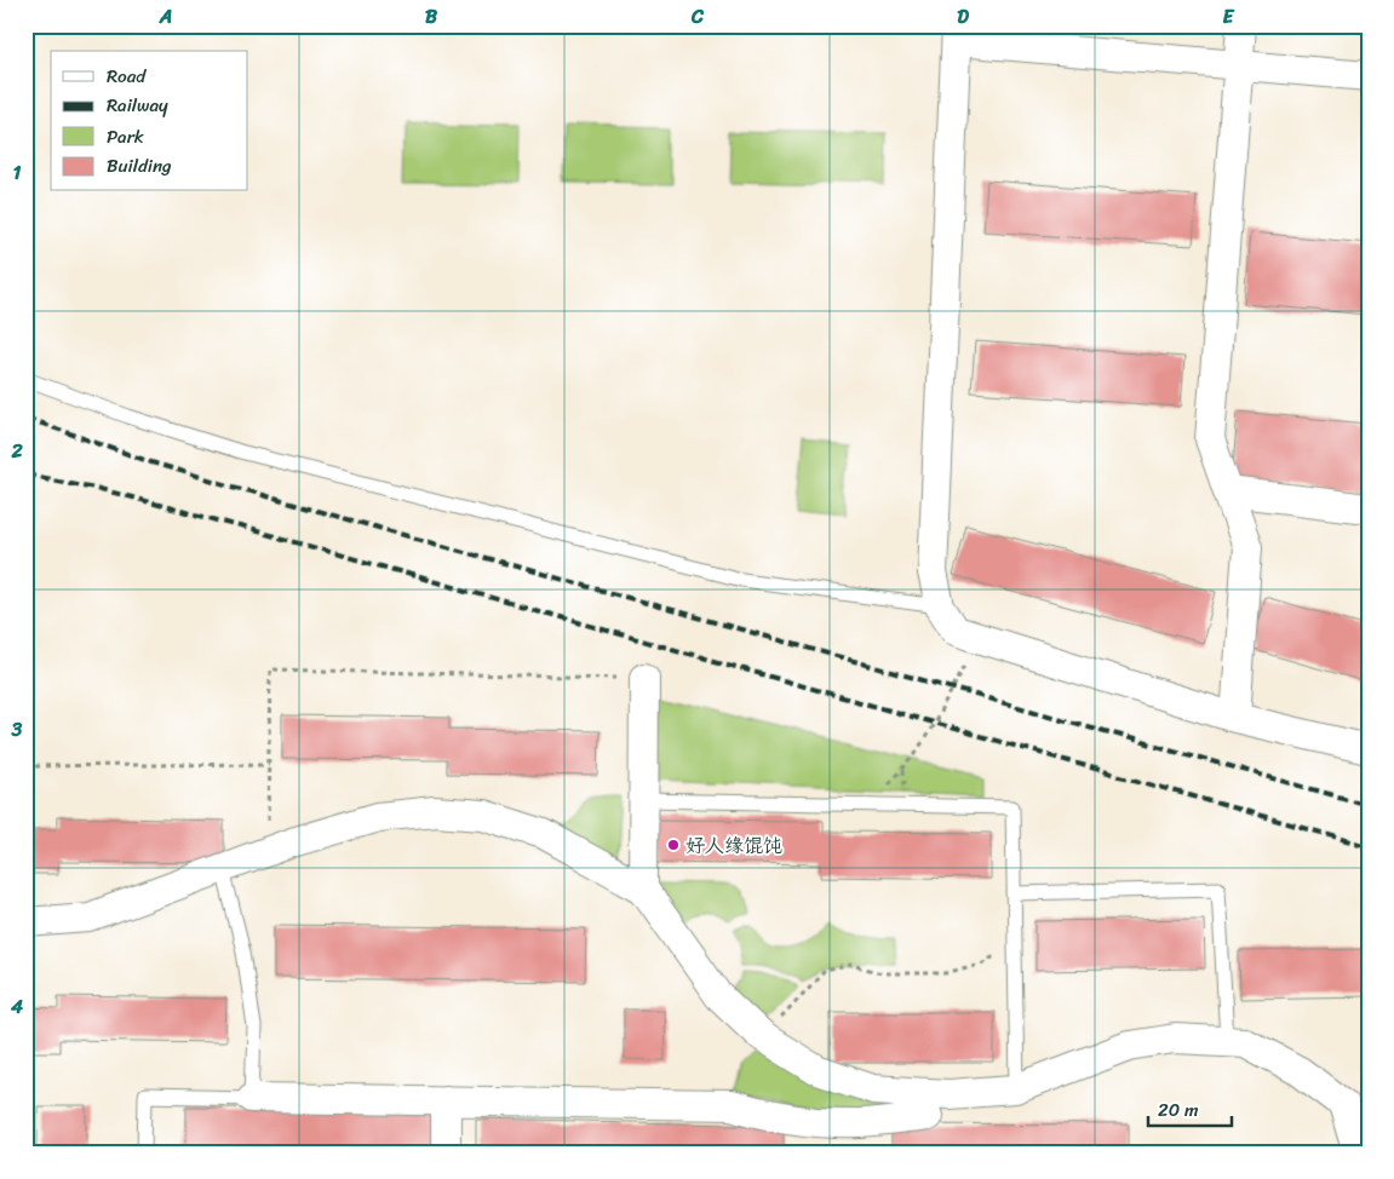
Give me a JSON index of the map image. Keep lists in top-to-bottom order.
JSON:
{
  "places": ["好人缘馄饨"],
  "legend": [
    "Road",
    "Railway",
    "Park",
    "Building"
  ],
  "scale_bar": "20 m",
  "grid": {
    "columns": [
      "A",
      "B",
      "C",
      "D",
      "E"
    ],
    "rows": [
      "1",
      "2",
      "3",
      "4"
    ]
  }
}
